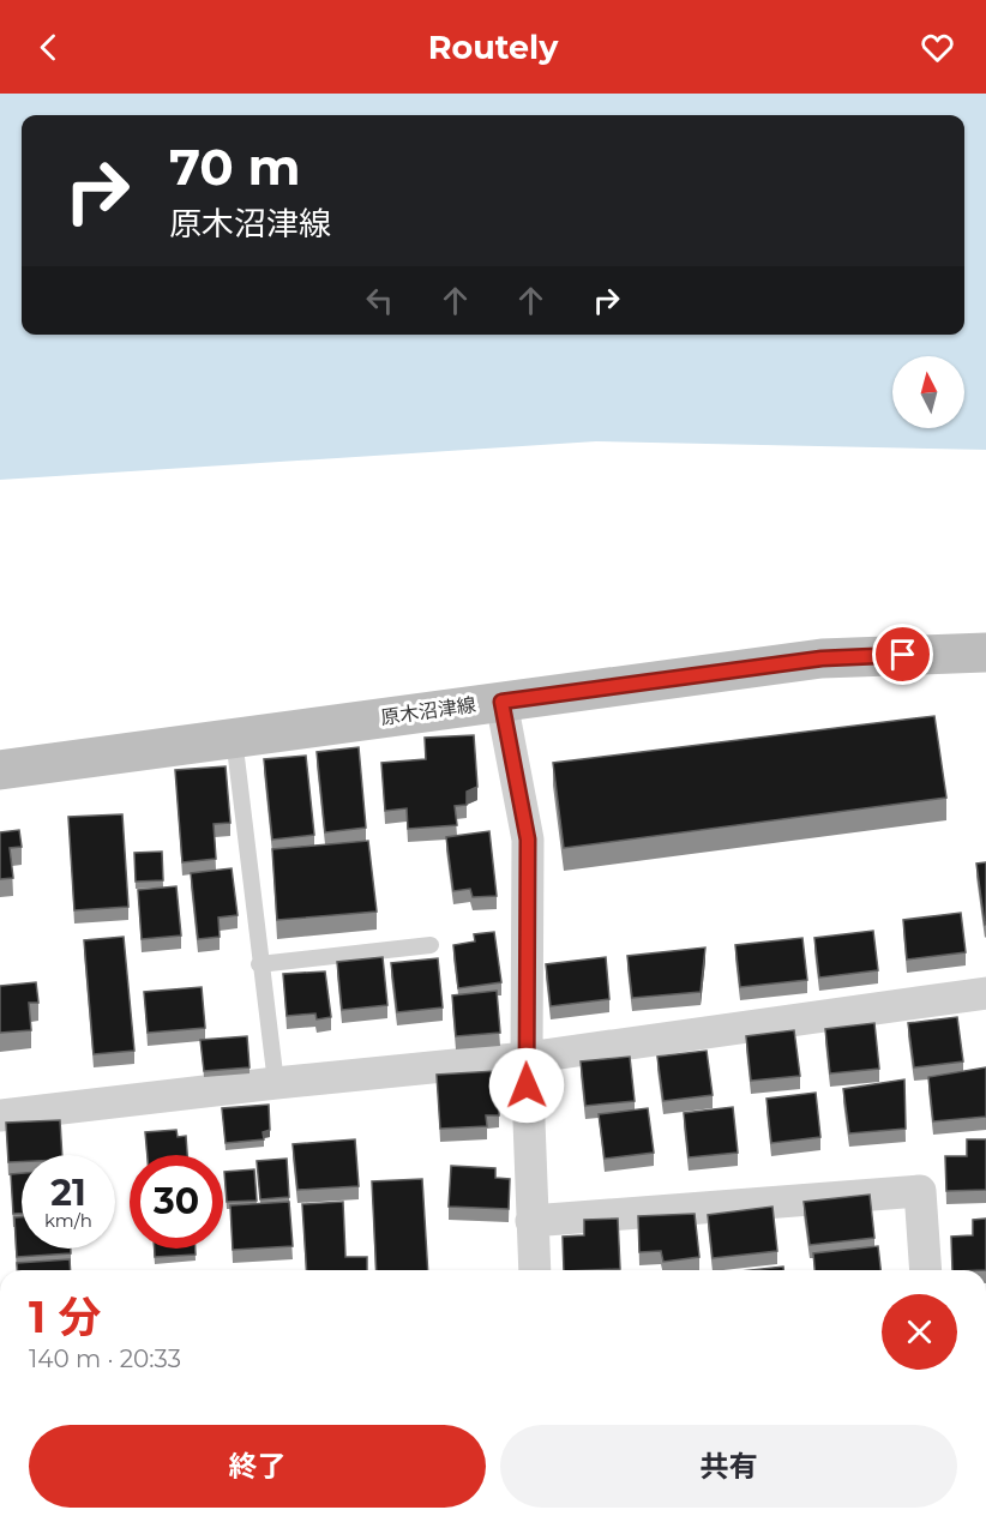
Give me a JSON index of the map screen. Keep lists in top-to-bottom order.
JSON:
{
  "streets": {
    "main road": ["原木沼津線"]
  },
  "north": "top",
  "page": {
    "header": "Routely",
    "turn": ["70 m", "原木沼津線"],
    "speed": "21 km/h",
    "limit": "30",
    "heading": ["1 分", "140 m · 20:33"],
    "buttons": ["終了", "共有"]
  }
}
